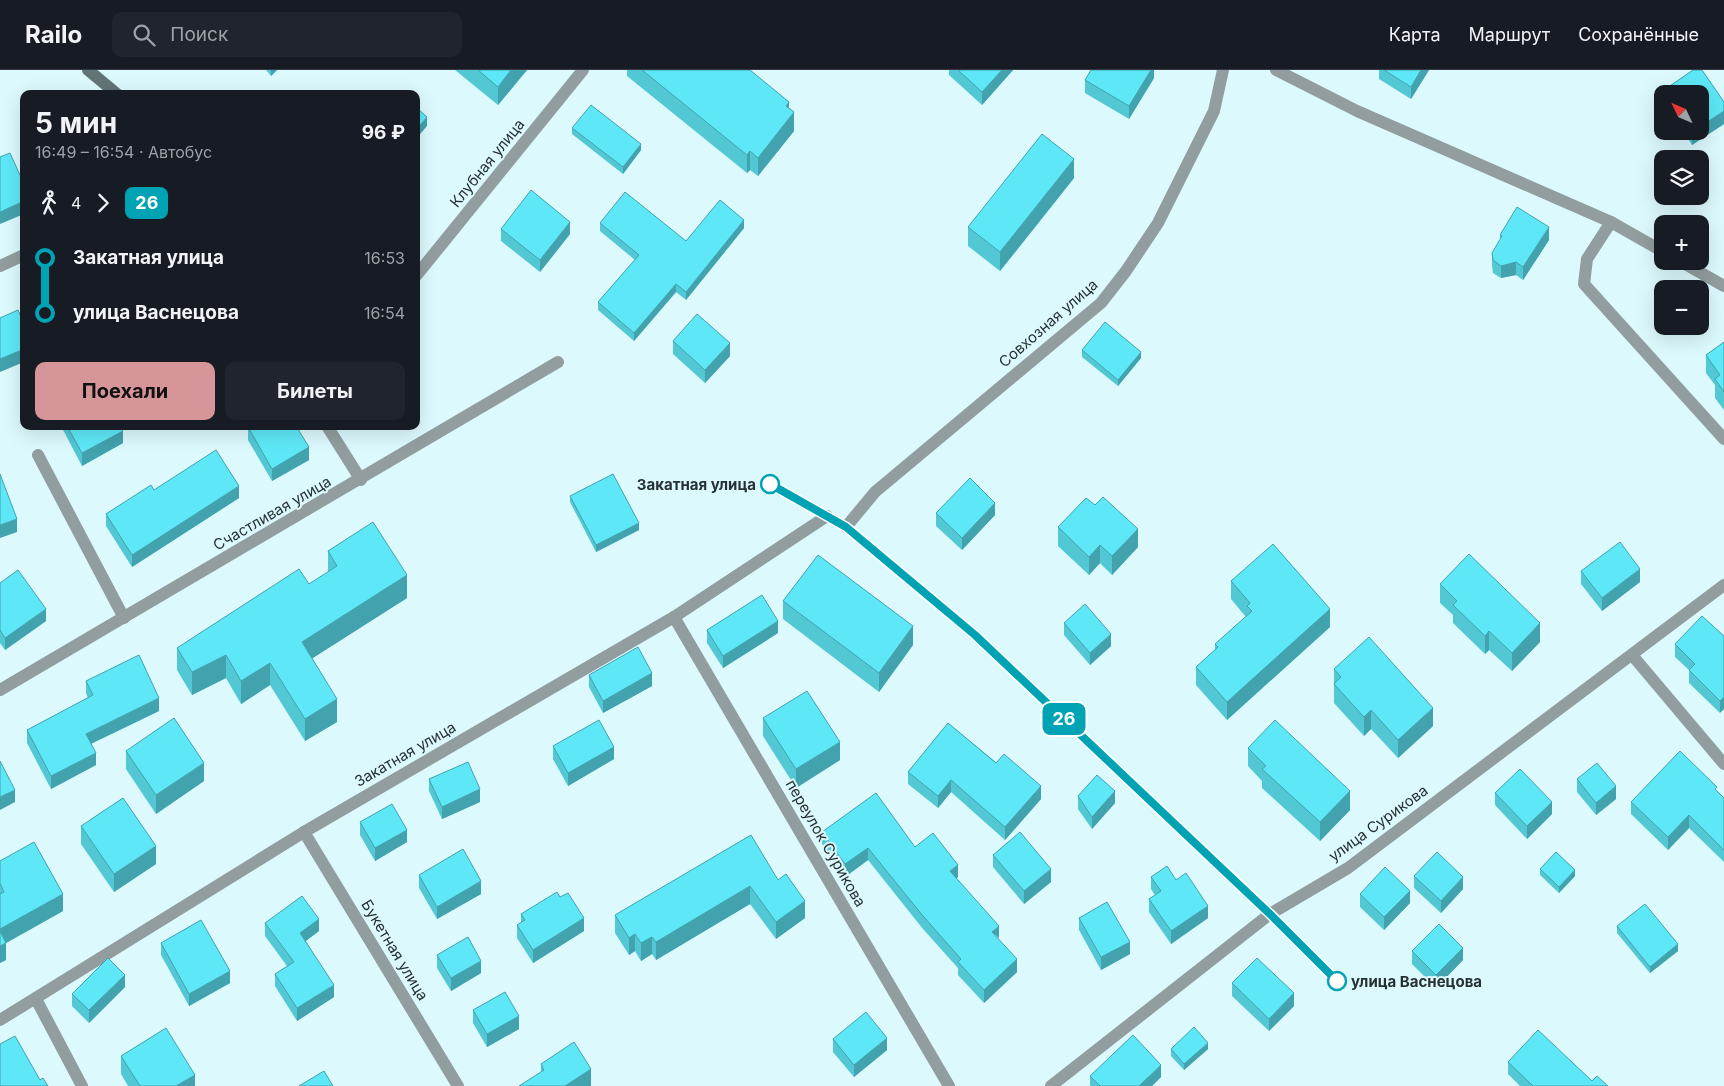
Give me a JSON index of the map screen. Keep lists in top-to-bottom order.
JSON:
{
  "streets": {
    "street": [
      "Клубная улица",
      "Совхозная улица",
      "Счастливая улица",
      "Закатная улица",
      "улица Сурикова",
      "переулок Сурикова",
      "Букетная улица"
    ]
  },
  "crossings": [
    ["Закатная улица", "переулок Сурикова"],
    ["Закатная улица", "Букетная улица"]
  ],
  "places": ["Закатная улица", "улица Васнецова"],
  "lines": ["bus line 26"],
  "north": "top left",
  "page": {
    "header": "Railo",
    "search": "Поиск",
    "nav": ["Карта", "Маршрут", "Сохранённые"],
    "on_map": "26",
    "map_buttons": ["+", "−"],
    "heading": ["5 мин", "16:49 – 16:54 · Автобус", "96 ₽"],
    "legs": ["4", "26"],
    "list": [
      {
        "name": "Закатная улица",
        "value": "16:53"
      },
      {
        "name": "улица Васнецова",
        "value": "16:54"
      }
    ],
    "buttons": ["Поехали", "Билеты"]
  }
}
